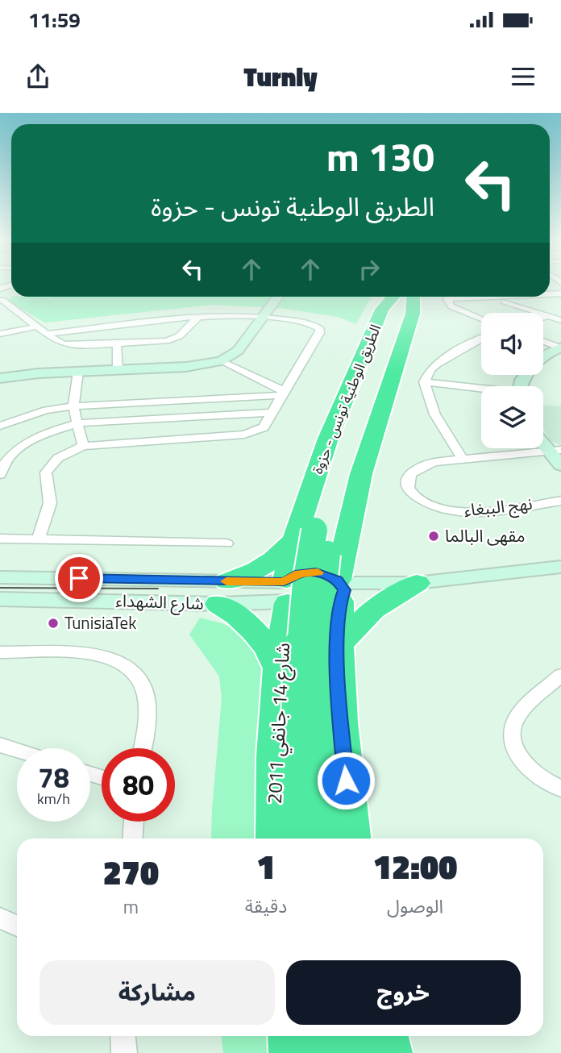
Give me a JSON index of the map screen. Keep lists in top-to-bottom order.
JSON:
{
  "streets": {
    "highway": ["الطريق الوطنية تونس - حزوة", "شارع 14 جانفي 2011"],
    "street": ["نهج الببغاء", "شارع الشهداء"]
  },
  "crossings": [
    ["الطريق الوطنية تونس - حزوة", "شارع الشهداء"],
    ["الطريق الوطنية تونس - حزوة", "شارع 14 جانفي 2011"],
    ["شارع الشهداء", "شارع 14 جانفي 2011"]
  ],
  "places": ["مقهى البالما", "TunisiaTek"],
  "page": {
    "status": "11:59",
    "header": "Turnly",
    "turn": ["130 m", "الطريق الوطنية تونس - حزوة"],
    "speed": "78 km/h",
    "limit": "80",
    "eta": [
      "12:00",
      "الوصول",
      "1",
      "دقيقة",
      "270",
      "m"
    ],
    "buttons": ["خروج", "مشاركة"]
  }
}
